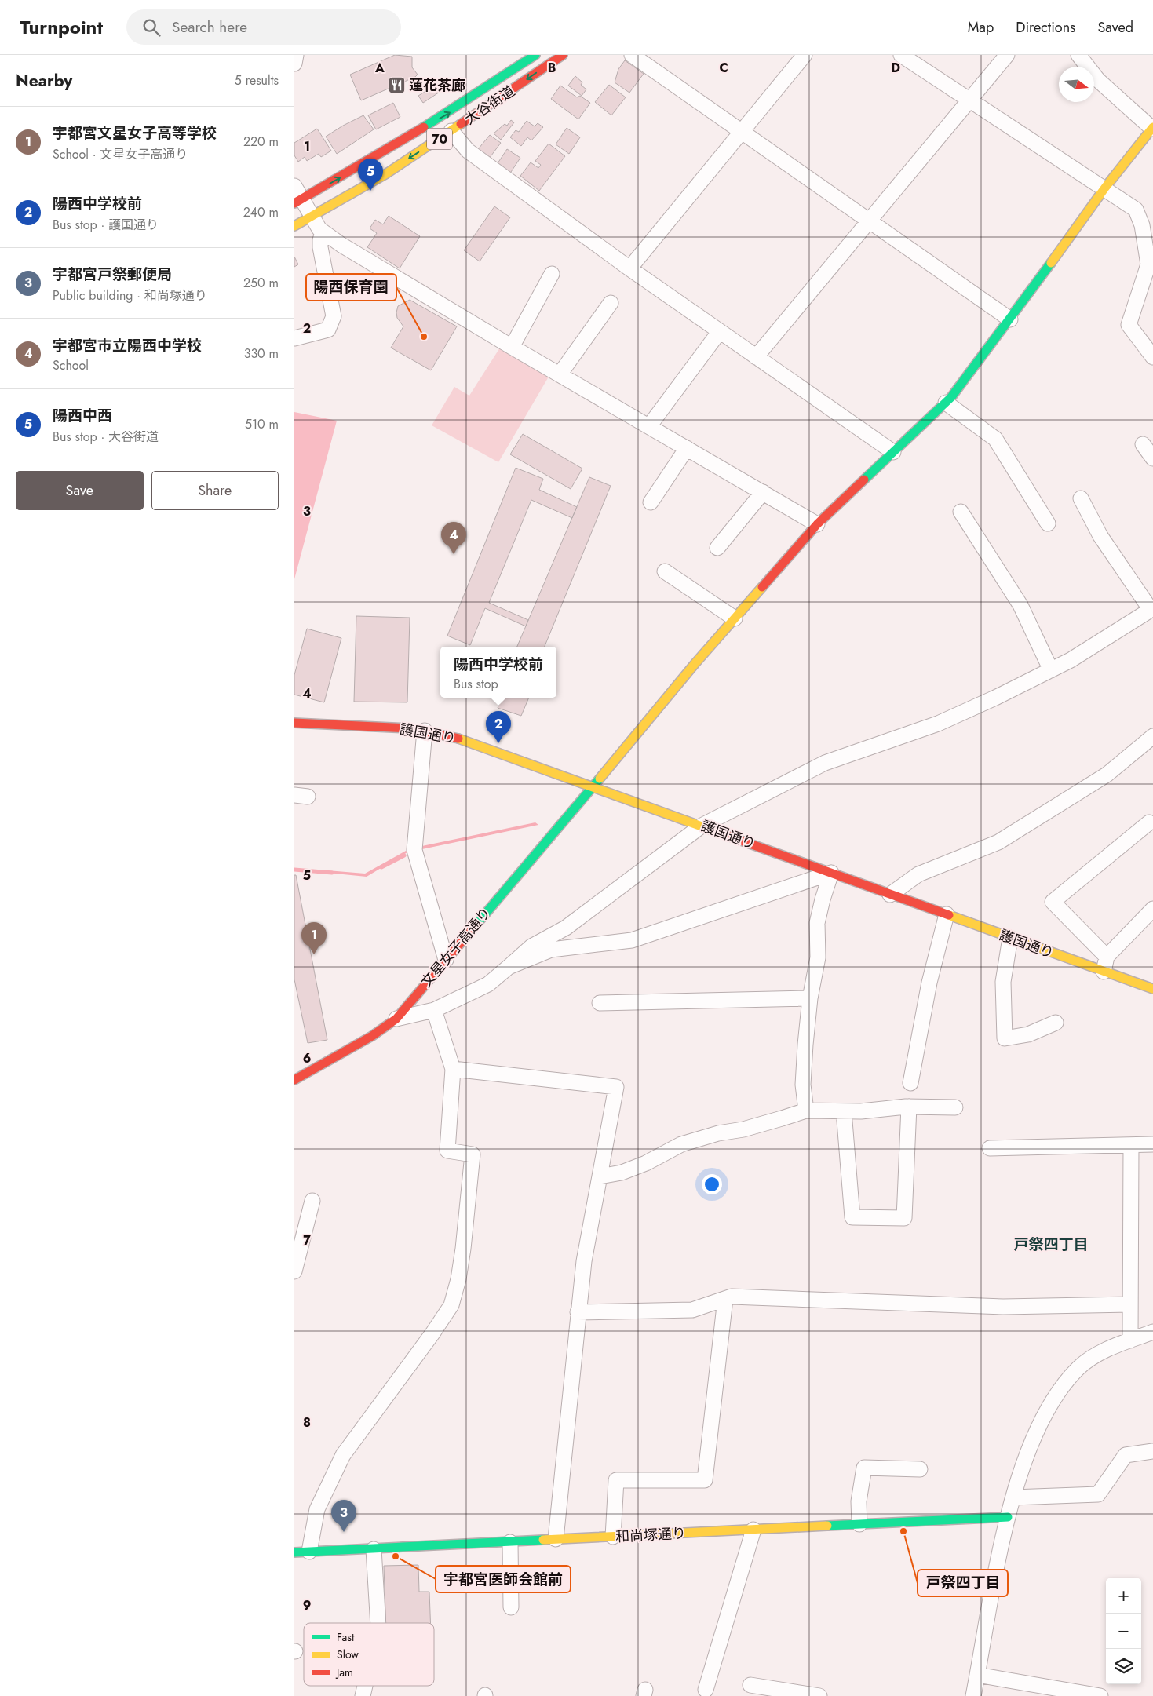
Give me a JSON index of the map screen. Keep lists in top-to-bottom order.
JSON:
{
  "streets": {
    "street": [
      "大谷街道",
      "70",
      "護国通り",
      "文星女子高通り",
      "和尚塚通り"
    ]
  },
  "crossings": [
    ["護国通り", "文星女子高通り"]
  ],
  "districts": ["戸祭四丁目"],
  "places": {
    "restaurant": ["蓮花茶廊"],
    "other": ["陽西保育園", "戸祭四丁目", "宇都宮医師会館前"]
  },
  "legend": ["Fast", "Slow", "Jam"],
  "north": "right",
  "page": {
    "header": "Turnpoint",
    "search": "Search here",
    "nav": ["Map", "Directions", "Saved"],
    "heading": ["Nearby", "5 results"],
    "list": [
      {
        "mark": "1",
        "name": "宇都宮文星女子高等学校",
        "note": "School · 文星女子高通り",
        "value": "220 m"
      },
      {
        "mark": "2",
        "name": "陽西中学校前",
        "note": "Bus stop · 護国通り",
        "value": "240 m"
      },
      {
        "mark": "3",
        "name": "宇都宮戸祭郵便局",
        "note": "Public building · 和尚塚通り",
        "value": "250 m"
      },
      {
        "mark": "4",
        "name": "宇都宮市立陽西中学校",
        "note": "School",
        "value": "330 m"
      },
      {
        "mark": "5",
        "name": "陽西中西",
        "note": "Bus stop · 大谷街道",
        "value": "510 m"
      }
    ],
    "pins": [
      "5",
      "4",
      "2",
      "1",
      "3"
    ],
    "buttons": ["Save", "Share"],
    "popup": ["陽西中学校前", "Bus stop"],
    "map_buttons": ["+", "−"]
  },
  "grid": {
    "columns": [
      "A",
      "B",
      "C",
      "D"
    ],
    "rows": [
      "1",
      "2",
      "3",
      "4",
      "5",
      "6",
      "7",
      "8",
      "9"
    ]
  }
}
